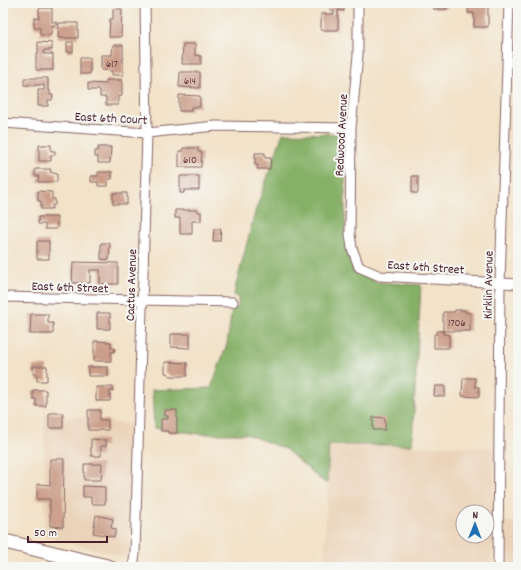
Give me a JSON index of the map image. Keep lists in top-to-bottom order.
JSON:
{
  "streets": {
    "street": [
      "East 6th Court",
      "Redwood Avenue",
      "East 6th Street",
      "Cactus Avenue",
      "Kirklin Avenue"
    ]
  },
  "crossings": [
    ["East 6th Court", "Redwood Avenue"],
    ["East 6th Court", "Cactus Avenue"],
    ["Redwood Avenue", "East 6th Street"],
    ["East 6th Street", "Cactus Avenue"],
    ["East 6th Street", "Kirklin Avenue"]
  ],
  "house_numbers": [
    "617",
    "614",
    "610",
    "1706"
  ],
  "scale_bar": "50 m",
  "north": "top"
}
